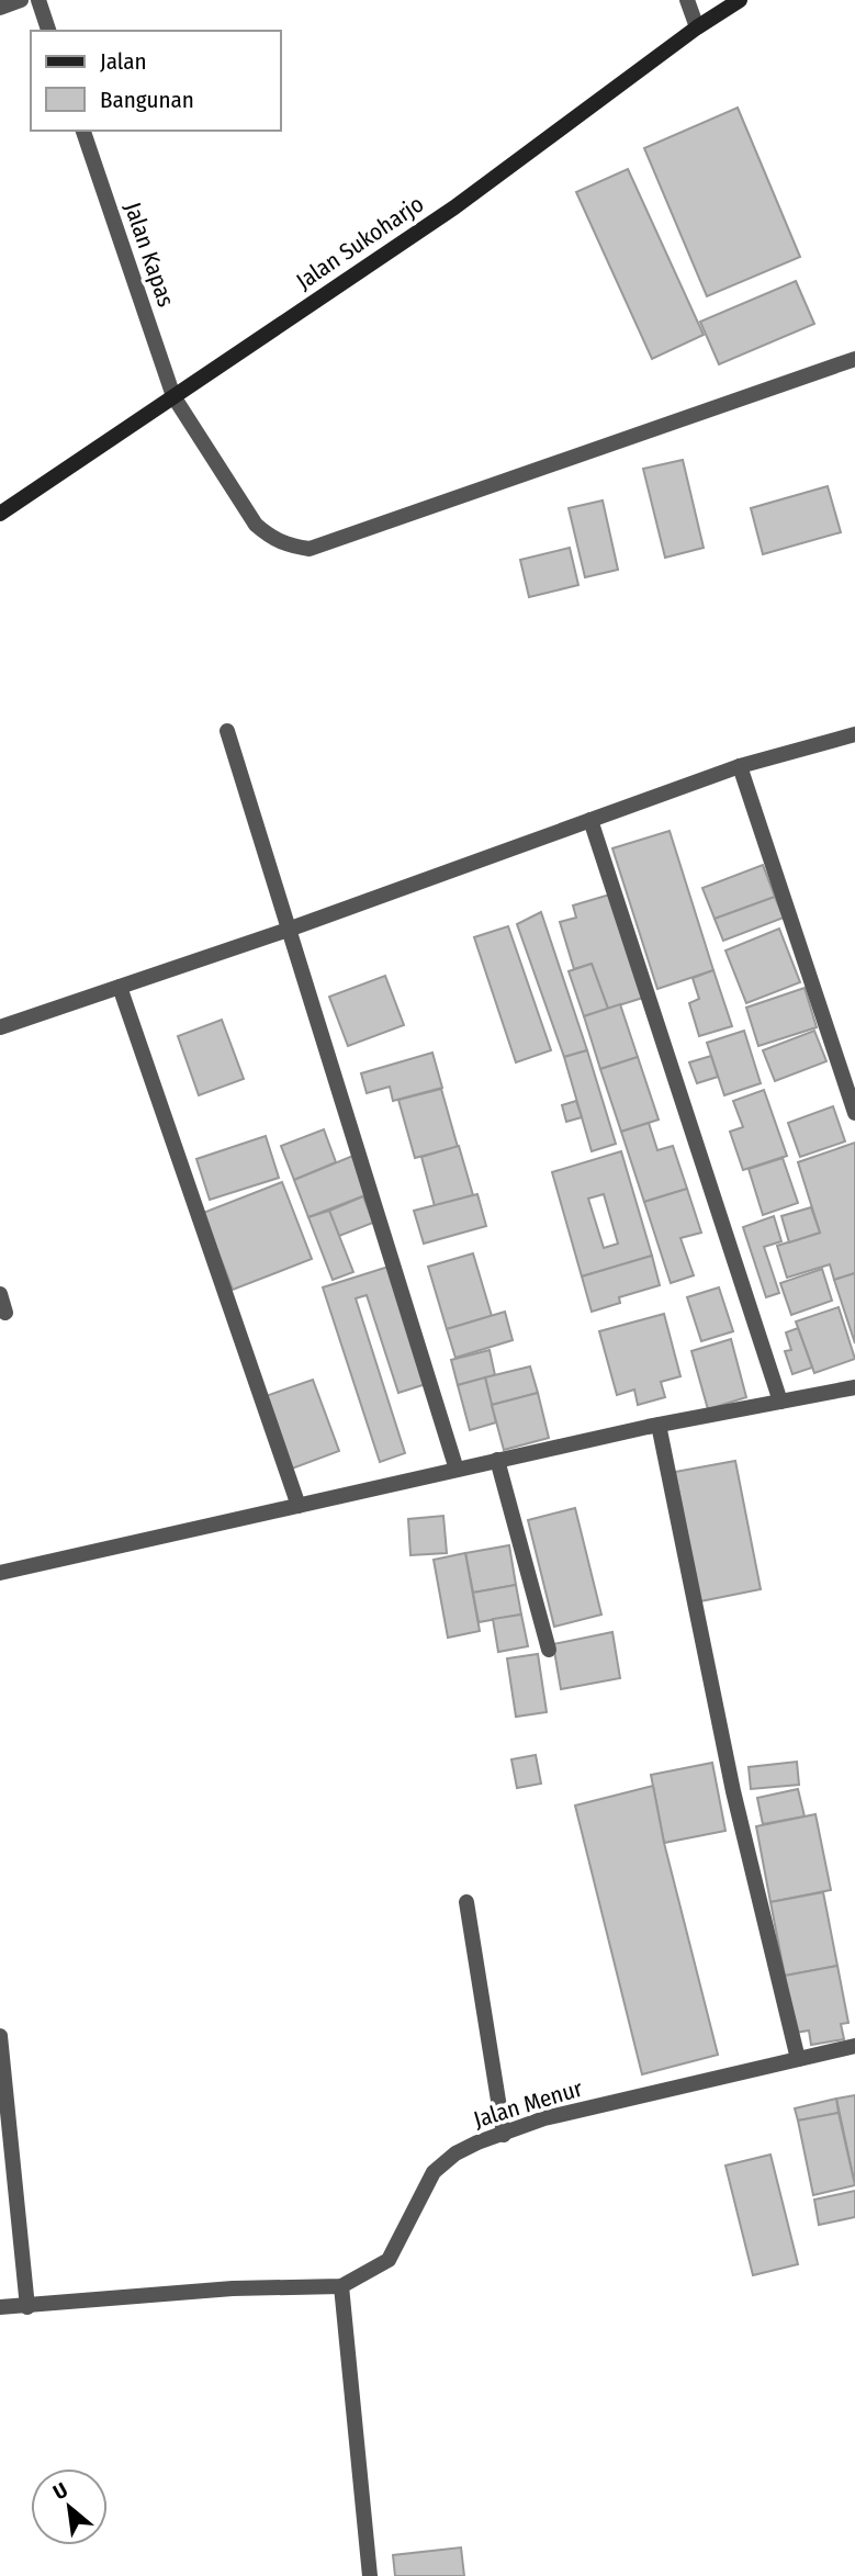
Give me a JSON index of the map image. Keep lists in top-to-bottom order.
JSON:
{
  "streets": {
    "main road": ["Jalan Sukoharjo"],
    "street": ["Jalan Kapas", "Jalan Menur"]
  },
  "crossings": [
    ["Jalan Sukoharjo", "Jalan Kapas"]
  ],
  "legend": ["Jalan", "Bangunan"],
  "north": "top left"
}
